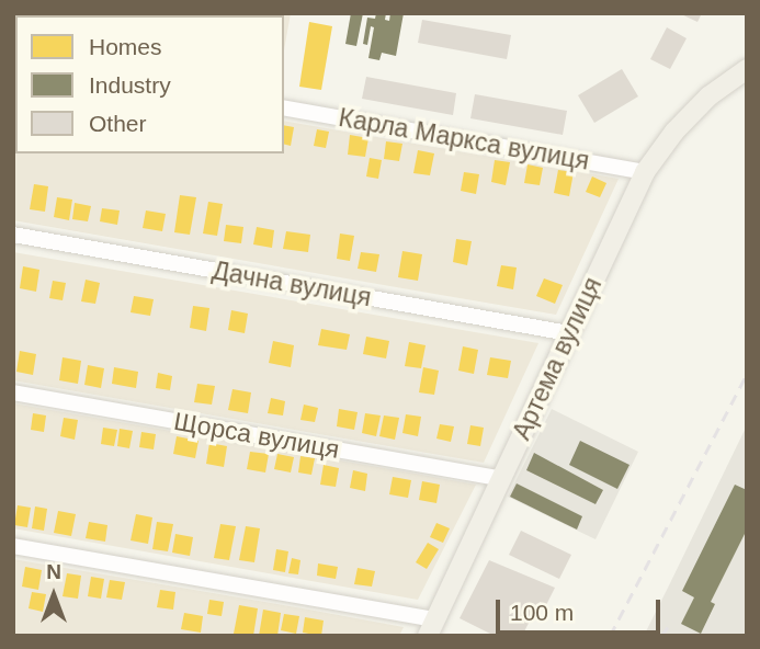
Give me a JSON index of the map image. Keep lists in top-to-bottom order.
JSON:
{
  "streets": {
    "main road": ["Артема вулиця"],
    "street": ["Карла Маркса вулиця", "Дачна вулиця", "Щорса вулиця"]
  },
  "crossings": [
    ["Карла Маркса вулиця", "Артема вулиця"],
    ["Дачна вулиця", "Артема вулиця"],
    ["Артема вулиця", "Щорса вулиця"]
  ],
  "legend": ["Homes", "Industry", "Other"],
  "scale_bar": "100 m",
  "north": "top"
}
